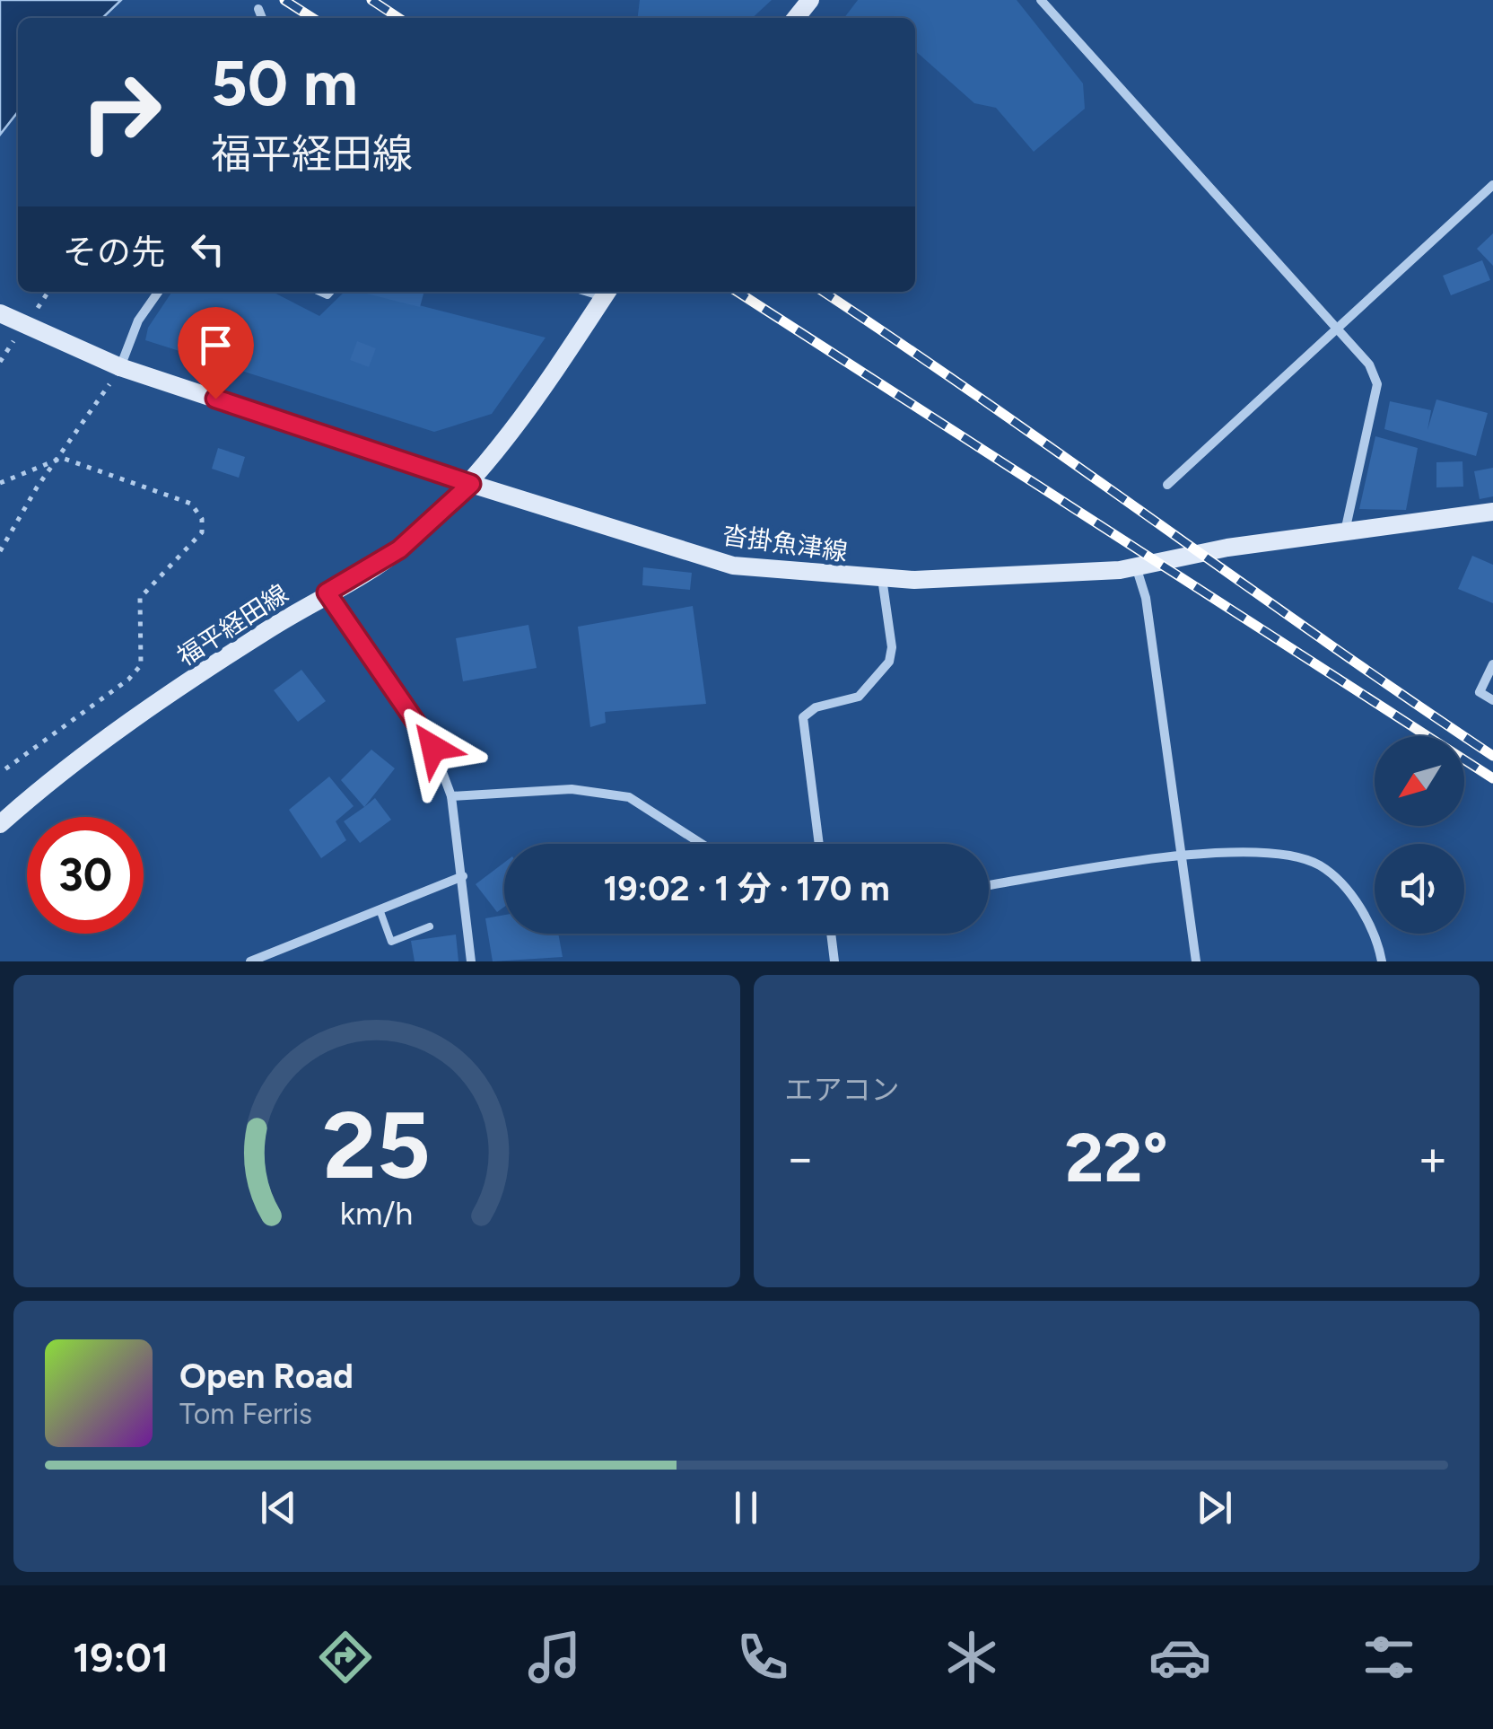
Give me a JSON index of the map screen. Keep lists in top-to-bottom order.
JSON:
{
  "streets": {
    "main road": ["沓掛魚津線", "福平経田線"]
  },
  "crossings": [
    ["沓掛魚津線", "福平経田線"]
  ],
  "north": "bottom left",
  "page": {
    "turn": ["50 m", "福平経田線"],
    "then": "その先",
    "limit": "30",
    "trip": "19:02 · 1 分 · 170 m",
    "tile": "エアコン",
    "heat": ["−", "22°", "+"],
    "song": ["Open Road", "Tom Ferris"],
    "tabs": "19:01",
    "gauge": ["25", "km/h"]
  }
}
